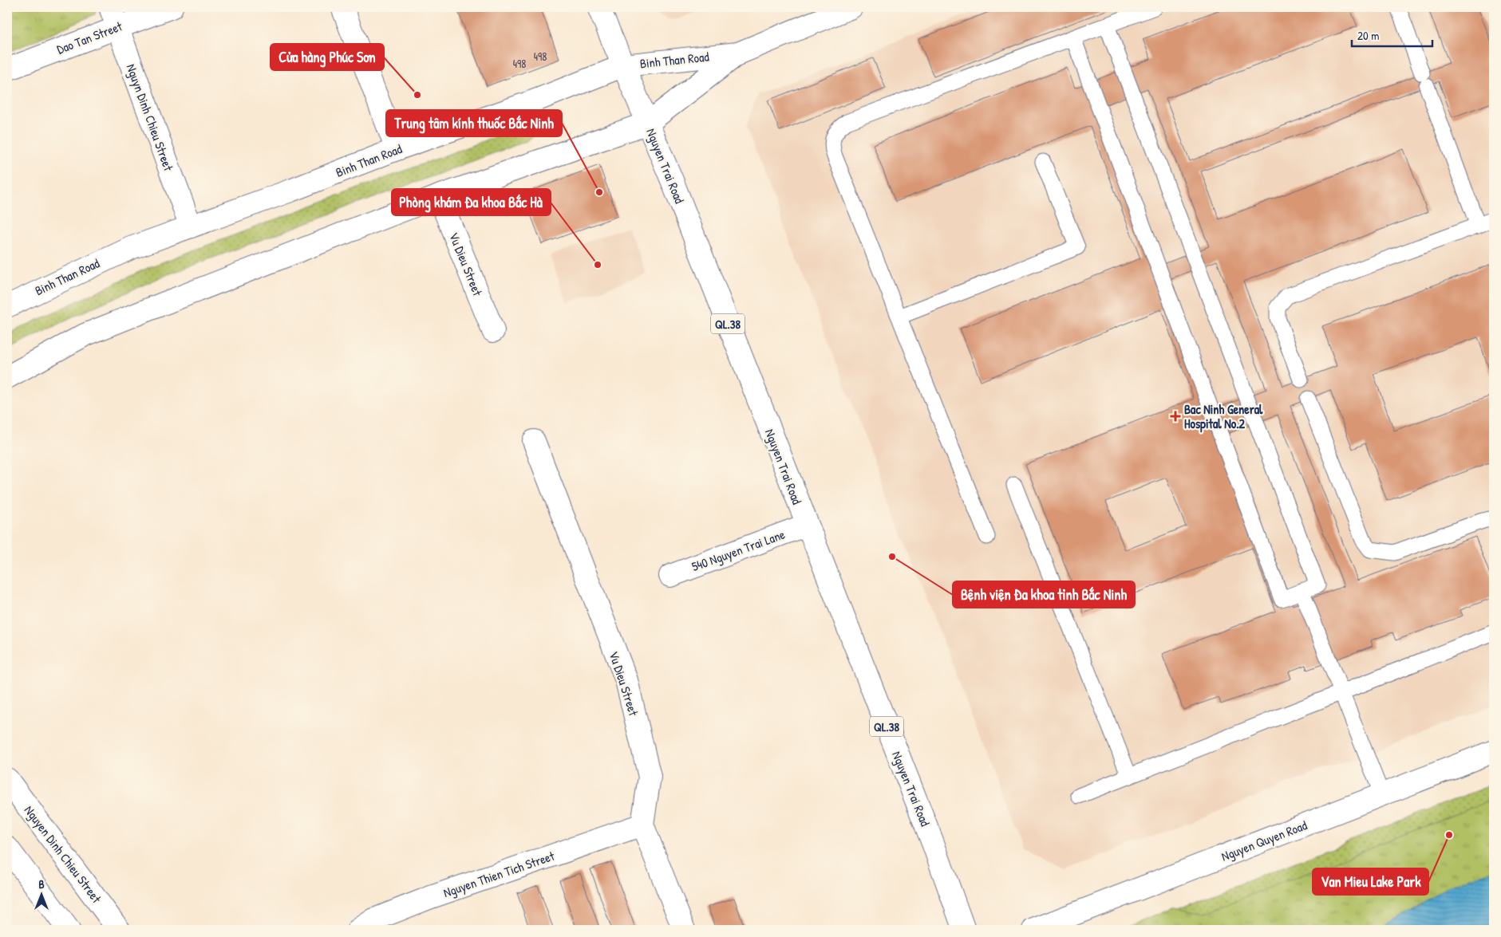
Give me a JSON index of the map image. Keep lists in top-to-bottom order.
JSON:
{
  "streets": {
    "main road": [
      "Dao Tan Street",
      "Binh Than Road",
      "Nguyn Dinh Chieu Street",
      "Nguyen Trai Road",
      "Vu Dieu Street",
      "QL.38",
      "540 Nguyen Trai Lane",
      "Nguyen Quyen Road",
      "Nguyen Dinh Chieu Street",
      "Nguyen Thien Tich Street"
    ]
  },
  "crossings": [
    ["Dao Tan Street", "Nguyn Dinh Chieu Street"],
    ["Binh Than Road", "Nguyn Dinh Chieu Street"],
    ["Binh Than Road", "Nguyen Trai Road"],
    ["Nguyen Trai Road", "540 Nguyen Trai Lane"],
    ["Vu Dieu Street", "Nguyen Thien Tich Street"]
  ],
  "places": {
    "other": [
      "Cửa hàng Phúc Sơn",
      "Trung tâm kính thuốc Bắc Ninh",
      "Phòng khám Đa khoa Bắc Hà",
      "Bệnh viện Đa khoa tỉnh Bắc Ninh",
      "Van Mieu Lake Park"
    ],
    "health": ["Bac Ninh General Hospital No.2"]
  },
  "house_numbers": ["498", "498"],
  "scale_bar": "20 m",
  "north": "top"
}
